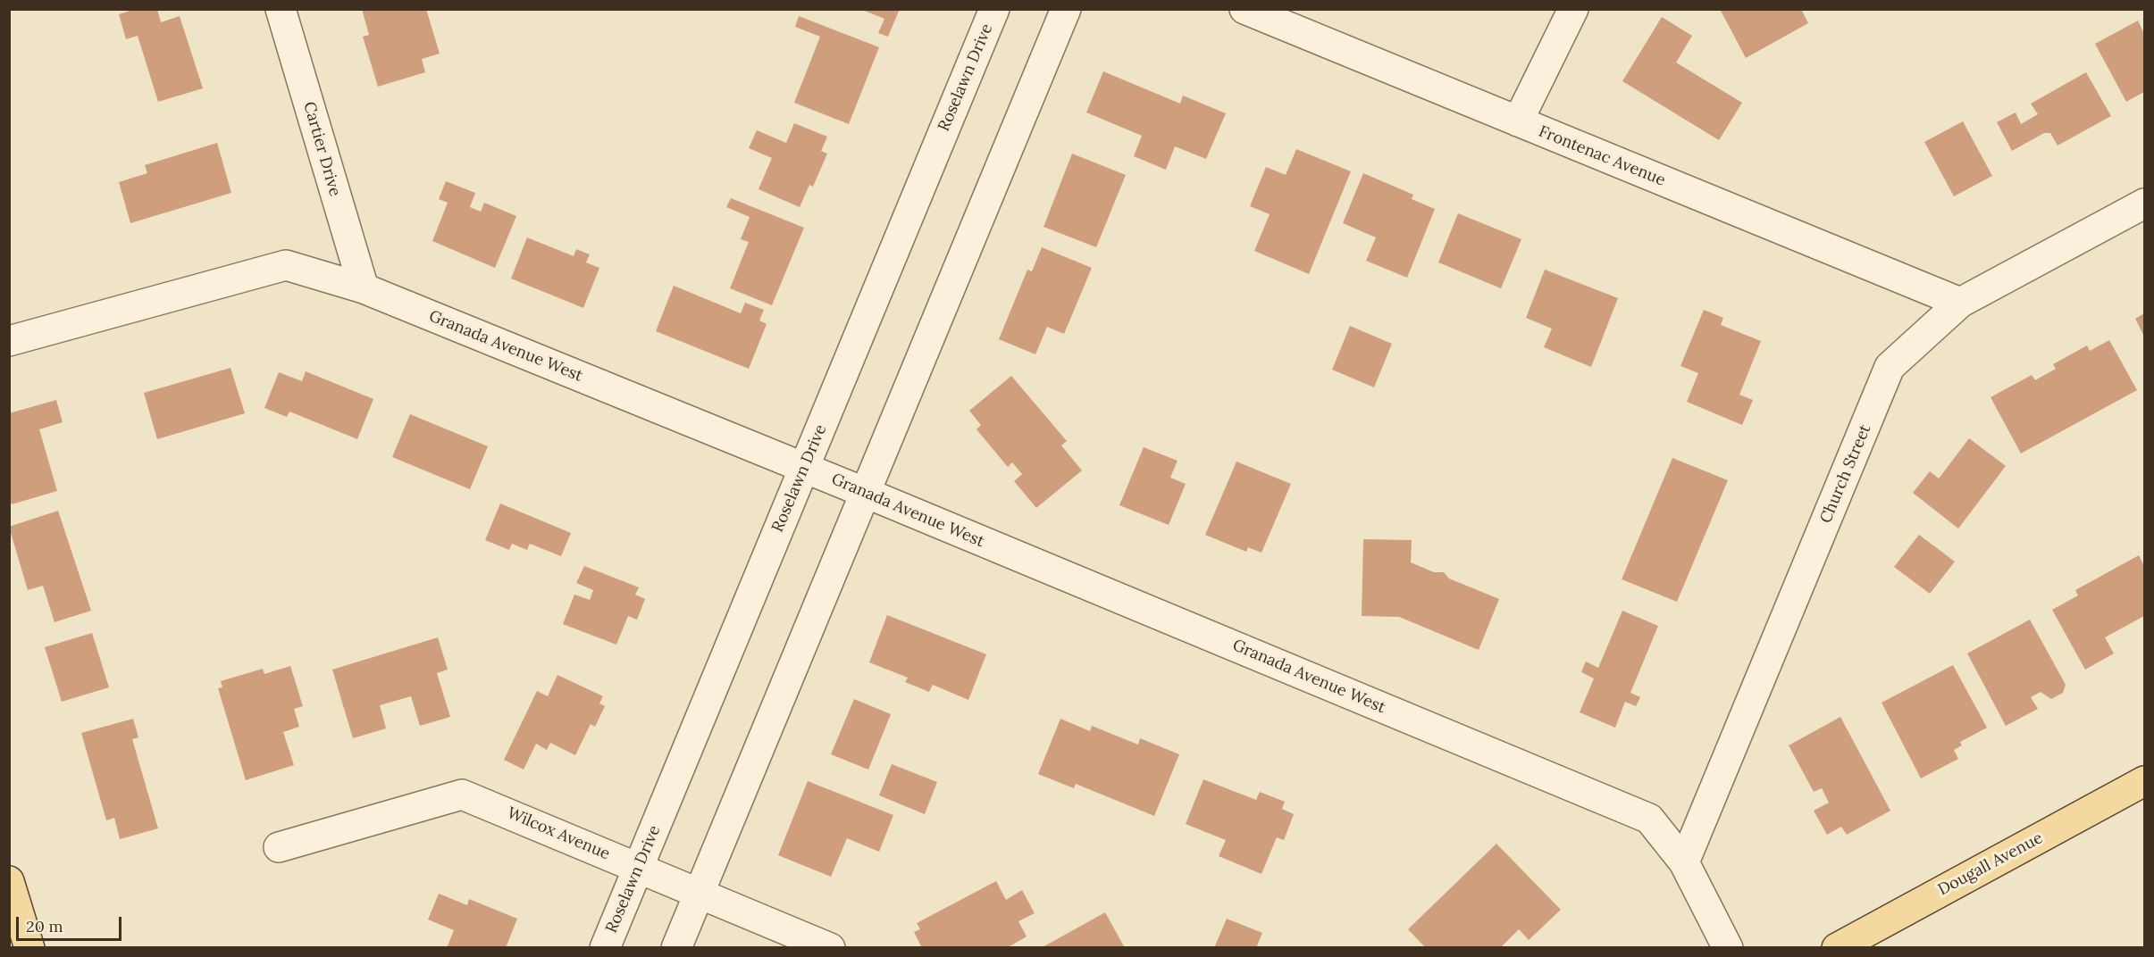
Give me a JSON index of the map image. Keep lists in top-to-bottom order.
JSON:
{
  "streets": {
    "main road": ["Dougall Avenue"],
    "street": [
      "Roselawn Drive",
      "Cartier Drive",
      "Frontenac Avenue",
      "Granada Avenue West",
      "Church Street",
      "Wilcox Avenue"
    ]
  },
  "crossings": [
    ["Roselawn Drive", "Granada Avenue West"],
    ["Roselawn Drive", "Wilcox Avenue"],
    ["Cartier Drive", "Granada Avenue West"],
    ["Frontenac Avenue", "Church Street"],
    ["Granada Avenue West", "Church Street"]
  ],
  "scale_bar": "20 m"
}
